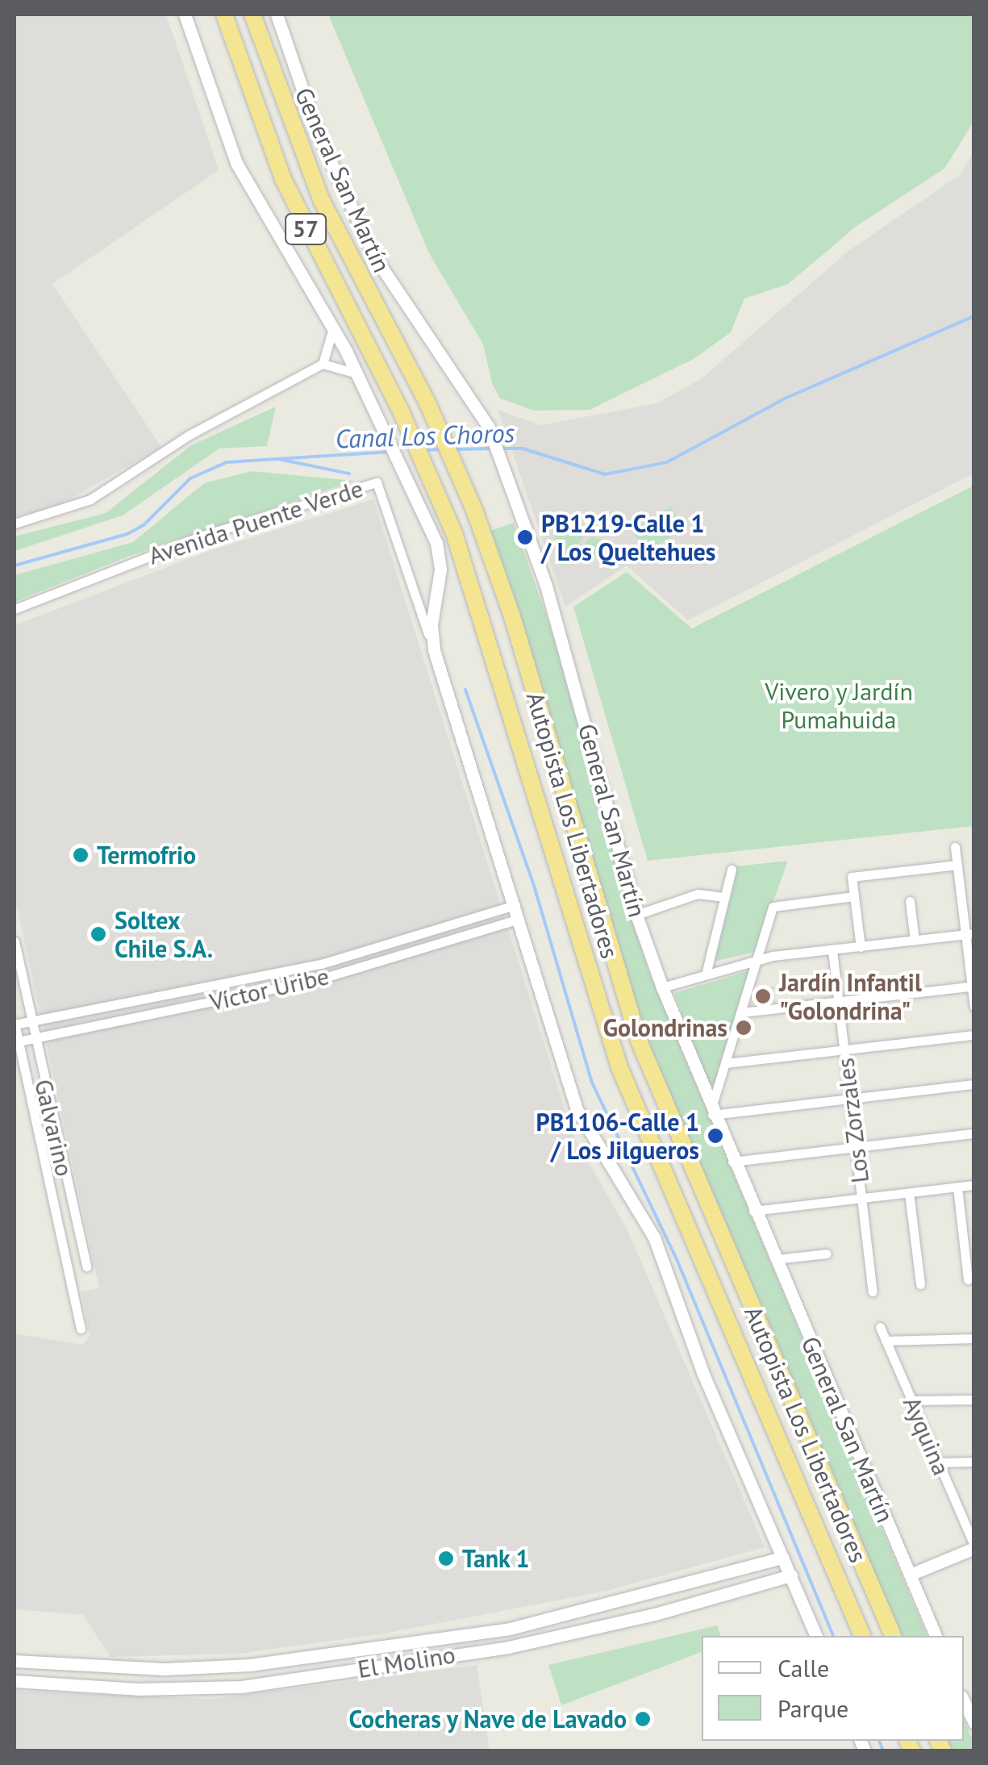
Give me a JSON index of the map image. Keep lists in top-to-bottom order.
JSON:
{
  "streets": {
    "highway": ["57", "Autopista Los Libertadores"],
    "street": [
      "General San Martín",
      "Avenida Puente Verde",
      "Víctor Uribe",
      "Los Zorzales",
      "Galvarino",
      "Ayquina",
      "El Molino"
    ]
  },
  "crossings": [
    ["Víctor Uribe", "Galvarino"]
  ],
  "water": ["Canal Los Choros"],
  "parks": ["Vivero y Jardín Pumahuida"],
  "places": [
    "PB1219-Calle 1 / Los Queltehues",
    "Termofrio",
    "Soltex Chile S.A.",
    "Jardín Infantil \"Golondrina\"",
    "Golondrinas",
    "PB1106-Calle 1 / Los Jilgueros",
    "Tank 1",
    "Cocheras y Nave de Lavado"
  ],
  "legend": ["Calle", "Parque"]
}
